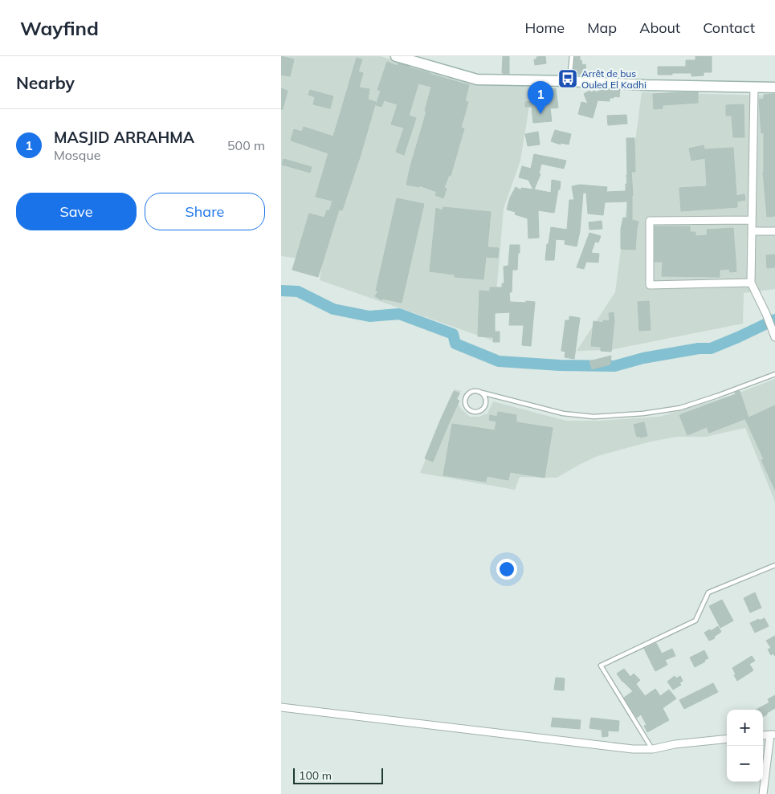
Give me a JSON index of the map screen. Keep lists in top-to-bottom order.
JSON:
{
  "places": {
    "bus stop": ["Arrêt de bus Ouled El Kadhi"]
  },
  "scale_bar": "100 m",
  "page": {
    "header": "Wayfind",
    "nav": [
      "Home",
      "Map",
      "About",
      "Contact"
    ],
    "heading": "Nearby",
    "pins": "1",
    "list": [
      {
        "mark": "1",
        "name": "MASJID ARRAHMA",
        "note": "Mosque",
        "value": "500 m"
      }
    ],
    "buttons": ["Save", "Share"],
    "map_buttons": ["+", "−"],
    "scale": "100 m"
  }
}
